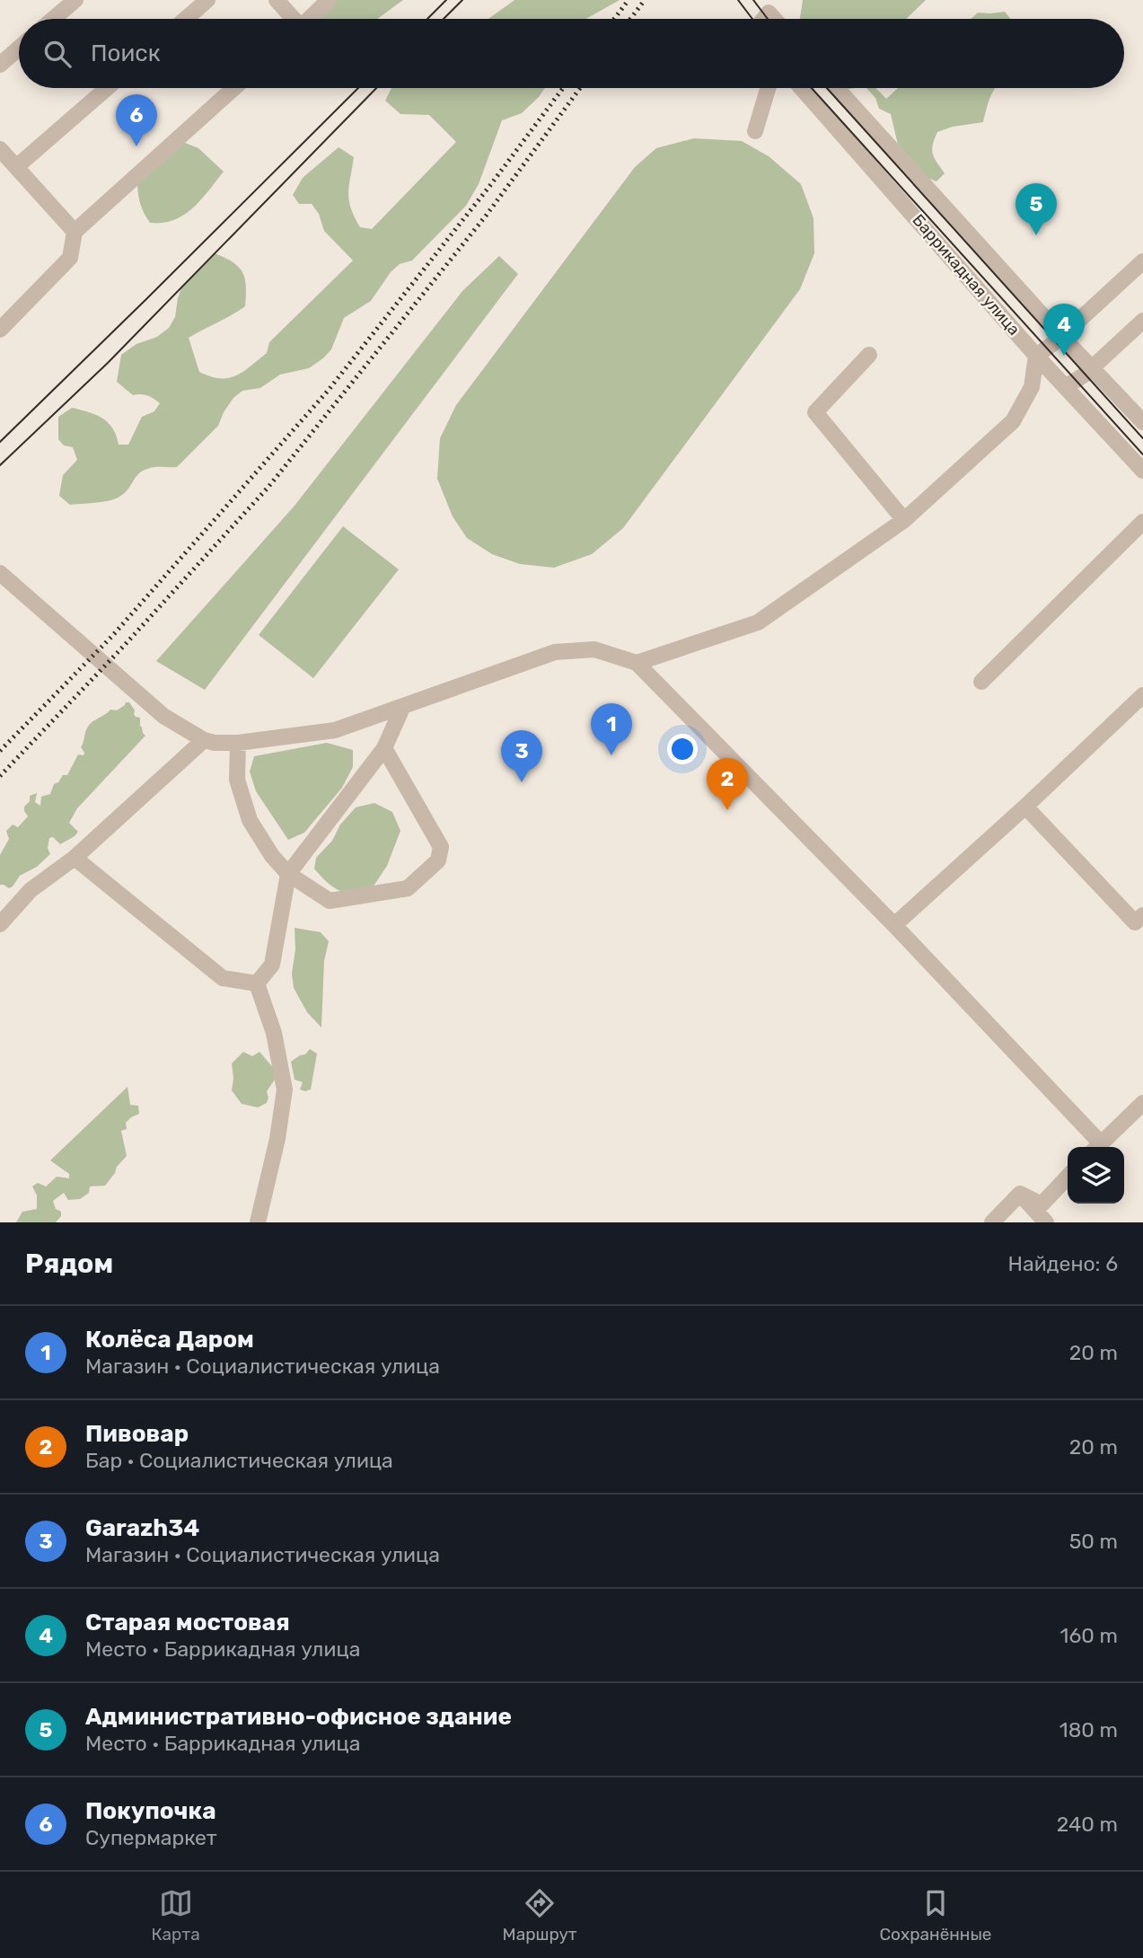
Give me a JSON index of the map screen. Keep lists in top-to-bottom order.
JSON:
{
  "streets": {
    "street": ["Баррикадная улица"]
  },
  "page": {
    "search": "Поиск",
    "pins": [
      "6",
      "5",
      "4",
      "1",
      "3",
      "2"
    ],
    "heading": ["Рядом", "Найдено: 6"],
    "list": [
      {
        "mark": "1",
        "name": "Колёса Даром",
        "note": "Магазин · Социалистическая улица",
        "value": "20 m"
      },
      {
        "mark": "2",
        "name": "Пивовар",
        "note": "Бар · Социалистическая улица",
        "value": "20 m"
      },
      {
        "mark": "3",
        "name": "Garazh34",
        "note": "Магазин · Социалистическая улица",
        "value": "50 m"
      },
      {
        "mark": "4",
        "name": "Старая мостовая",
        "note": "Место · Баррикадная улица",
        "value": "160 m"
      },
      {
        "mark": "5",
        "name": "Административно-офисное здание",
        "note": "Место · Баррикадная улица",
        "value": "180 m"
      },
      {
        "mark": "6",
        "name": "Покупочка",
        "note": "Супермаркет",
        "value": "240 m"
      }
    ],
    "nav": ["Карта", "Маршрут", "Сохранённые"]
  }
}
